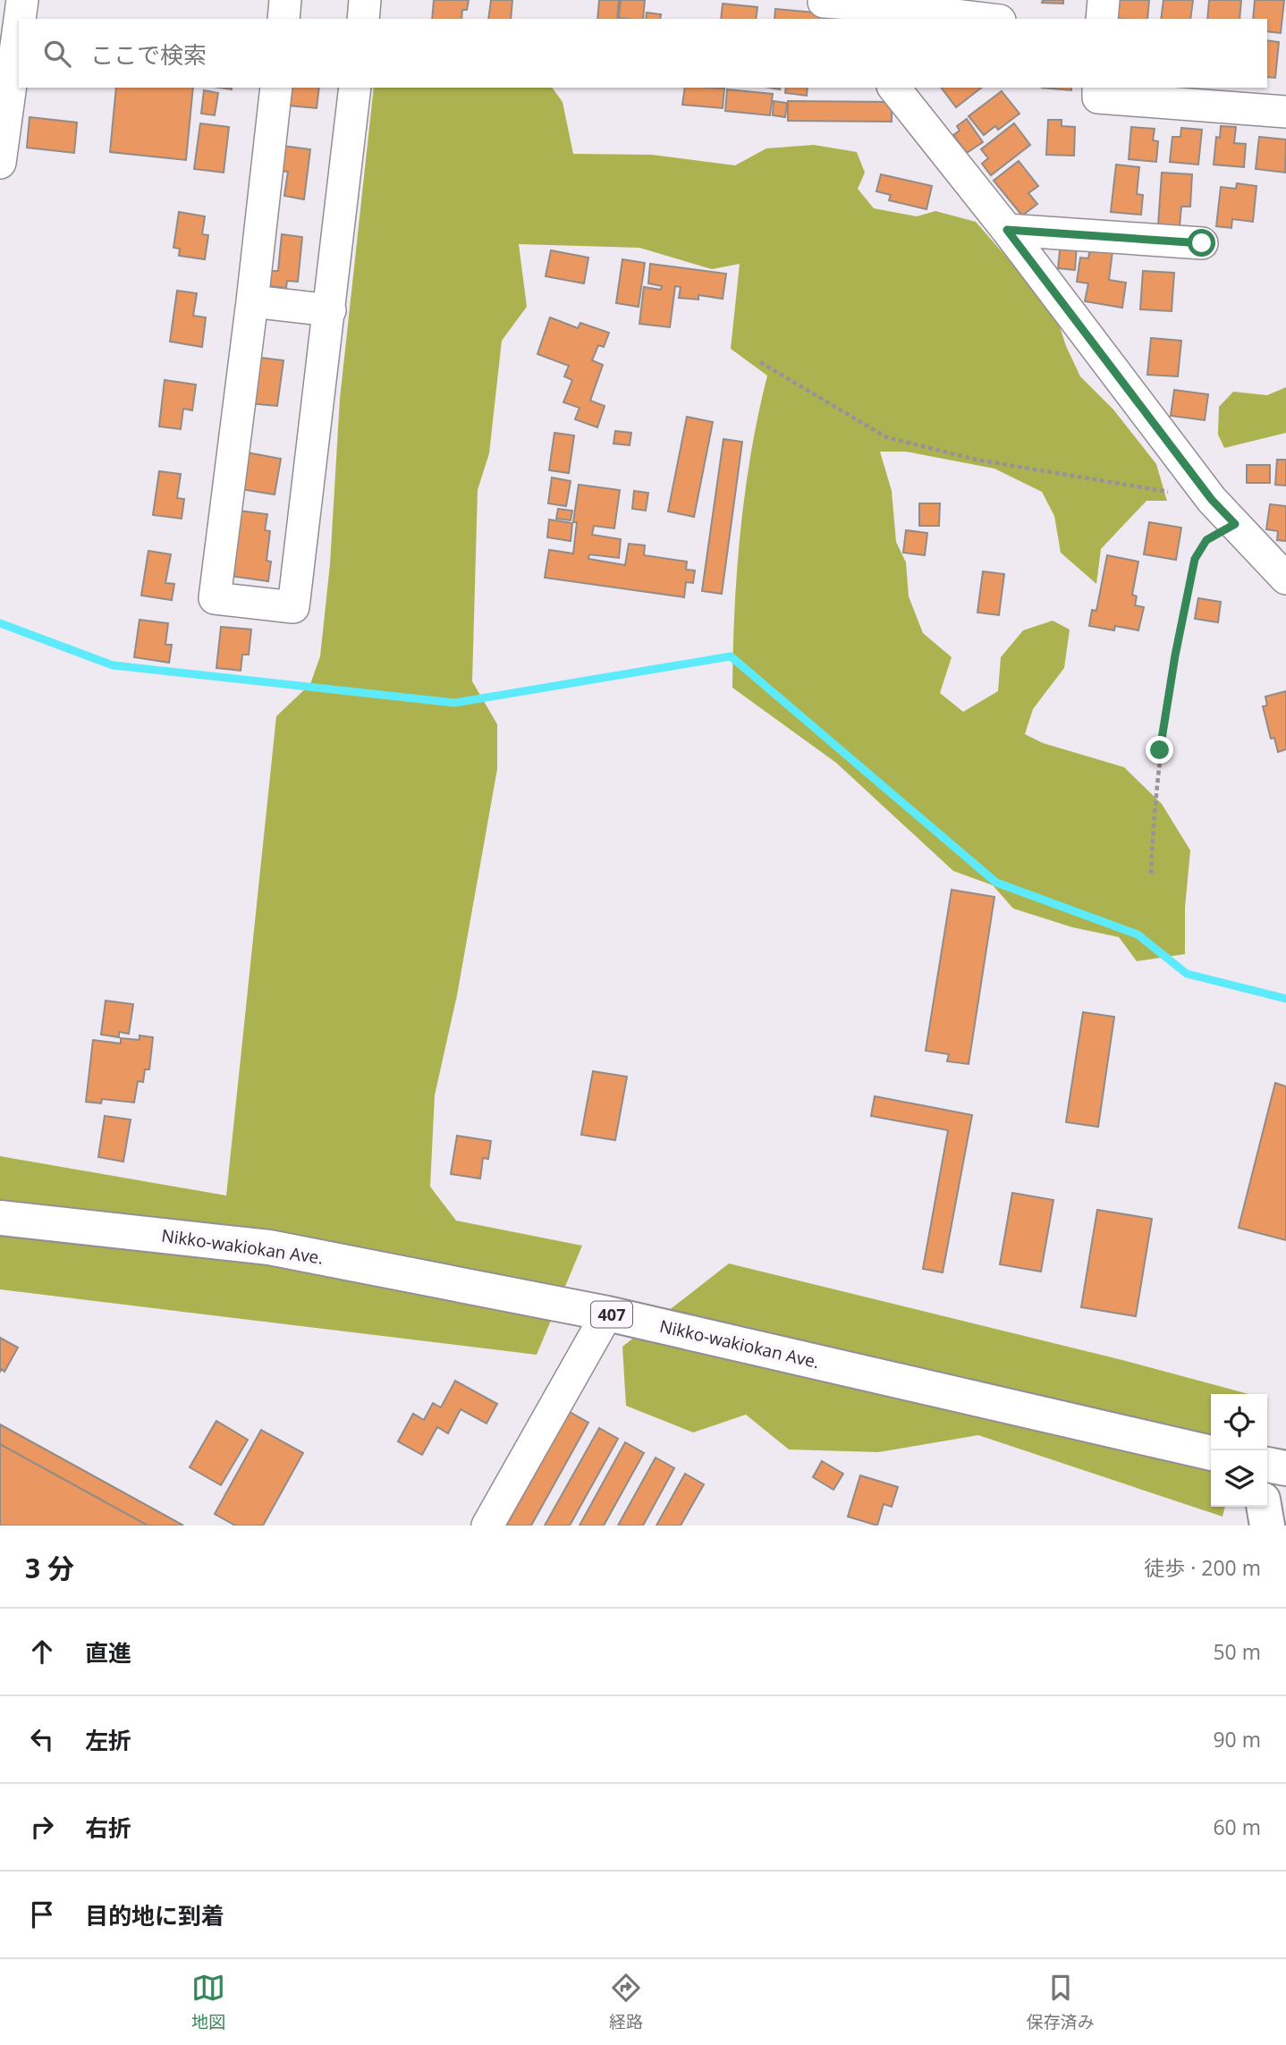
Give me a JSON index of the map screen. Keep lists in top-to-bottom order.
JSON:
{
  "streets": {
    "highway": ["Nikko-wakiokan Ave.", "407"]
  },
  "page": {
    "search": "ここで検索",
    "heading": ["3 分", "徒歩 · 200 m"],
    "list": [
      ["直進", "50 m"],
      ["左折", "90 m"],
      ["右折", "60 m"],
      "目的地に到着"
    ],
    "nav": ["地図", "経路", "保存済み"]
  }
}
